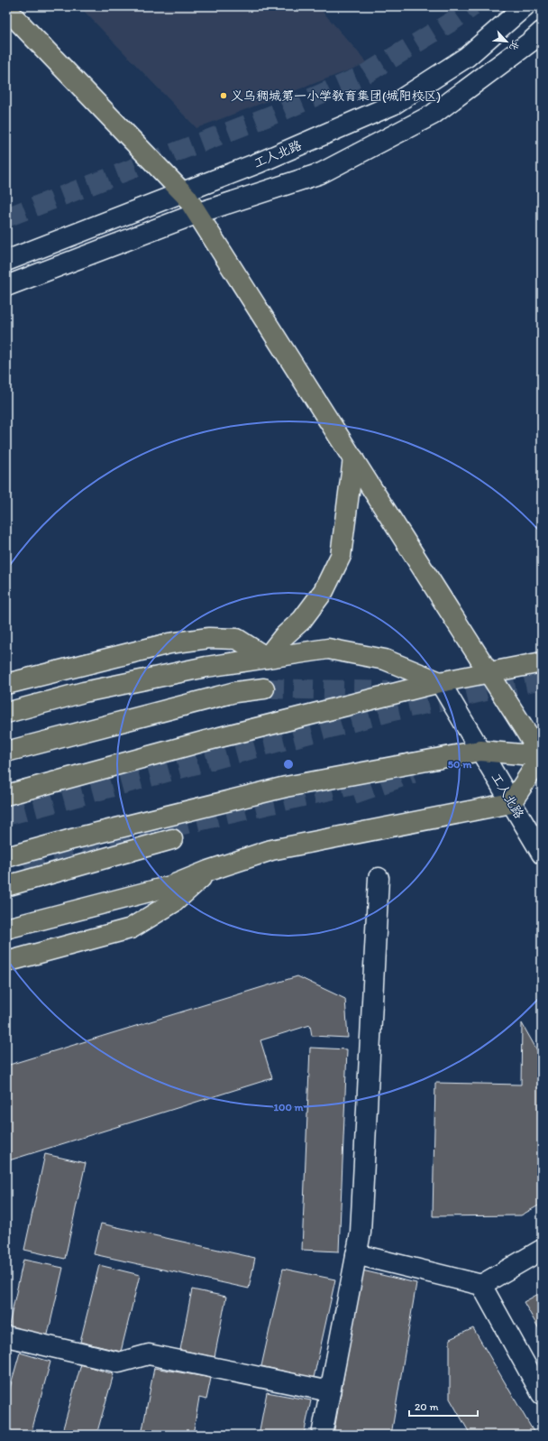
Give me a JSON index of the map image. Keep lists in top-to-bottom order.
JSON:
{
  "streets": {
    "street": ["工人北路"]
  },
  "places": ["义乌稠城第一小学教育集团(城阳校区)"],
  "scale_bar": "20 m",
  "north": "bottom right",
  "rings": ["50 m", "100 m"]
}
